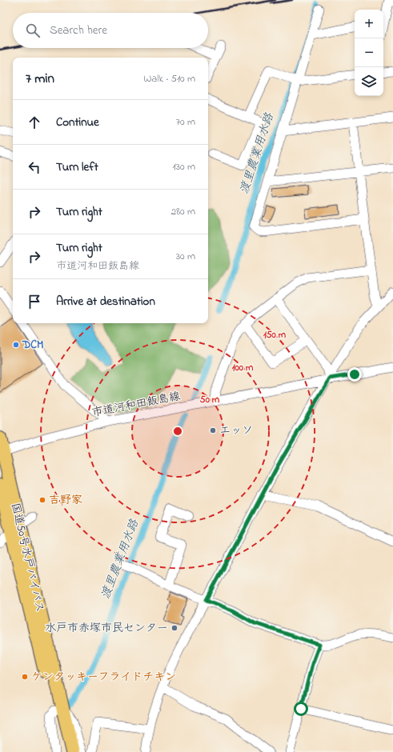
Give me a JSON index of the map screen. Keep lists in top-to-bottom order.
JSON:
{
  "streets": {
    "highway": ["国道50号水戸バイパス"],
    "street": ["市道河和田飯島線"]
  },
  "crossings": [
    ["市道河和田飯島線", "国道50号水戸バイパス"]
  ],
  "water": ["渡里農業用水路"],
  "places": [
    "DCM",
    "エッソ",
    "吉野家",
    "水戸市赤塚市民センター",
    "ケンタッキーフライドチキン"
  ],
  "page": {
    "map_buttons": ["+", "−"],
    "search": "Search here",
    "heading": ["7 min", "Walk · 510 m"],
    "list": [
      ["Continue", "70 m"],
      ["Turn left", "130 m"],
      ["Turn right", "280 m"],
      ["Turn right", "市道河和田飯島線", "30 m"],
      "Arrive at destination"
    ]
  },
  "rings": ["150 m", "100 m", "50 m"]
}
